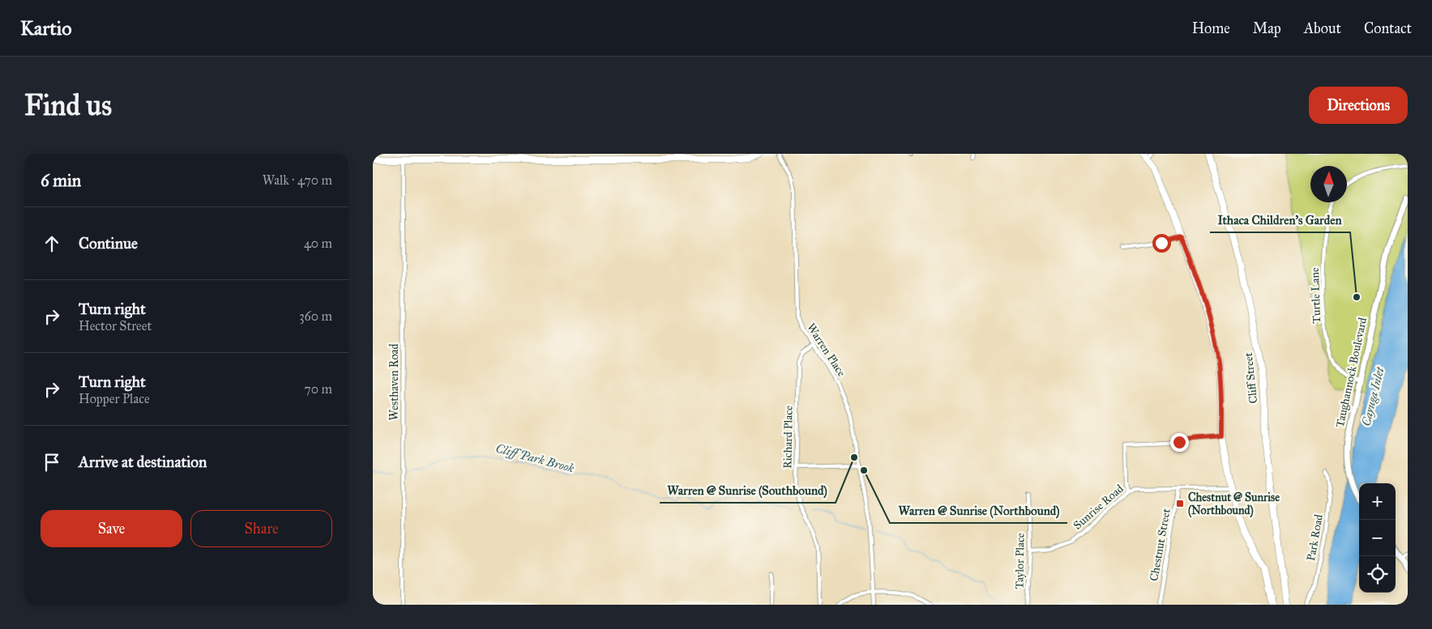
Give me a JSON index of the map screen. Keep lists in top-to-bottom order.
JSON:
{
  "streets": {
    "main road": ["Taughannock Boulevard", "Cliff Street"],
    "street": [
      "Turtle Lane",
      "Warren Place",
      "Westhaven Road",
      "Richard Place",
      "Sunrise Road",
      "Park Road",
      "Chestnut Street",
      "Taylor Place"
    ]
  },
  "crossings": [
    ["Turtle Lane", "Taughannock Boulevard"],
    ["Warren Place", "Richard Place"],
    ["Sunrise Road", "Chestnut Street"],
    ["Sunrise Road", "Taylor Place"]
  ],
  "water": ["Cayuga Inlet", "Cliff Park Brook"],
  "places": {
    "other": ["Ithaca Children's Garden", "Warren @ Sunrise (Southbound)", "Warren @ Sunrise (Northbound)"],
    "transit": ["Chestnut @ Sunrise (Northbound)"]
  },
  "north": "top",
  "page": {
    "header": "Kartio",
    "nav": [
      "Home",
      "Map",
      "About",
      "Contact"
    ],
    "buttons": [
      "Directions",
      ["Save", "Share"]
    ],
    "title": "Find us",
    "heading": ["6 min", "Walk · 470 m"],
    "list": [
      ["Continue", "40 m"],
      ["Turn right", "Hector Street", "360 m"],
      ["Turn right", "Hopper Place", "70 m"],
      "Arrive at destination"
    ],
    "map_buttons": ["+", "−"]
  }
}
